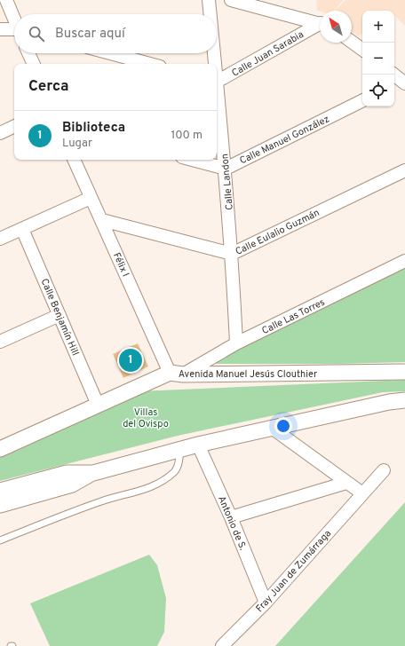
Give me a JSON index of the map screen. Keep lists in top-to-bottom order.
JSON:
{
  "streets": {
    "street": [
      "Calle Juan Sarabia",
      "Calle Manuel González",
      "Calle Landon",
      "Calle Eulalio Guzmán",
      "Félix I",
      "Calle Las Torres",
      "Calle Benjamín Hill",
      "Avenida Manuel Jesús Clouthier",
      "Antonio de S.",
      "Fray Juan de Zumárraga"
    ]
  },
  "crossings": [
    ["Calle Manuel González", "Calle Landon"],
    ["Calle Landon", "Calle Eulalio Guzmán"],
    ["Calle Landon", "Calle Las Torres"],
    ["Calle Eulalio Guzmán", "Félix I"],
    ["Félix I", "Calle Las Torres"],
    ["Félix I", "Avenida Manuel Jesús Clouthier"],
    ["Calle Las Torres", "Avenida Manuel Jesús Clouthier"],
    ["Calle Benjamín Hill", "Avenida Manuel Jesús Clouthier"],
    ["Antonio de S.", "Fray Juan de Zumárraga"]
  ],
  "parks": ["Villas del Ovispo"],
  "north": "top left",
  "page": {
    "map_buttons": ["+", "−"],
    "search": "Buscar aquí",
    "heading": "Cerca",
    "list": [
      {
        "mark": "1",
        "name": "Biblioteca",
        "note": "Lugar",
        "value": "100 m"
      }
    ],
    "pins": "1"
  }
}
